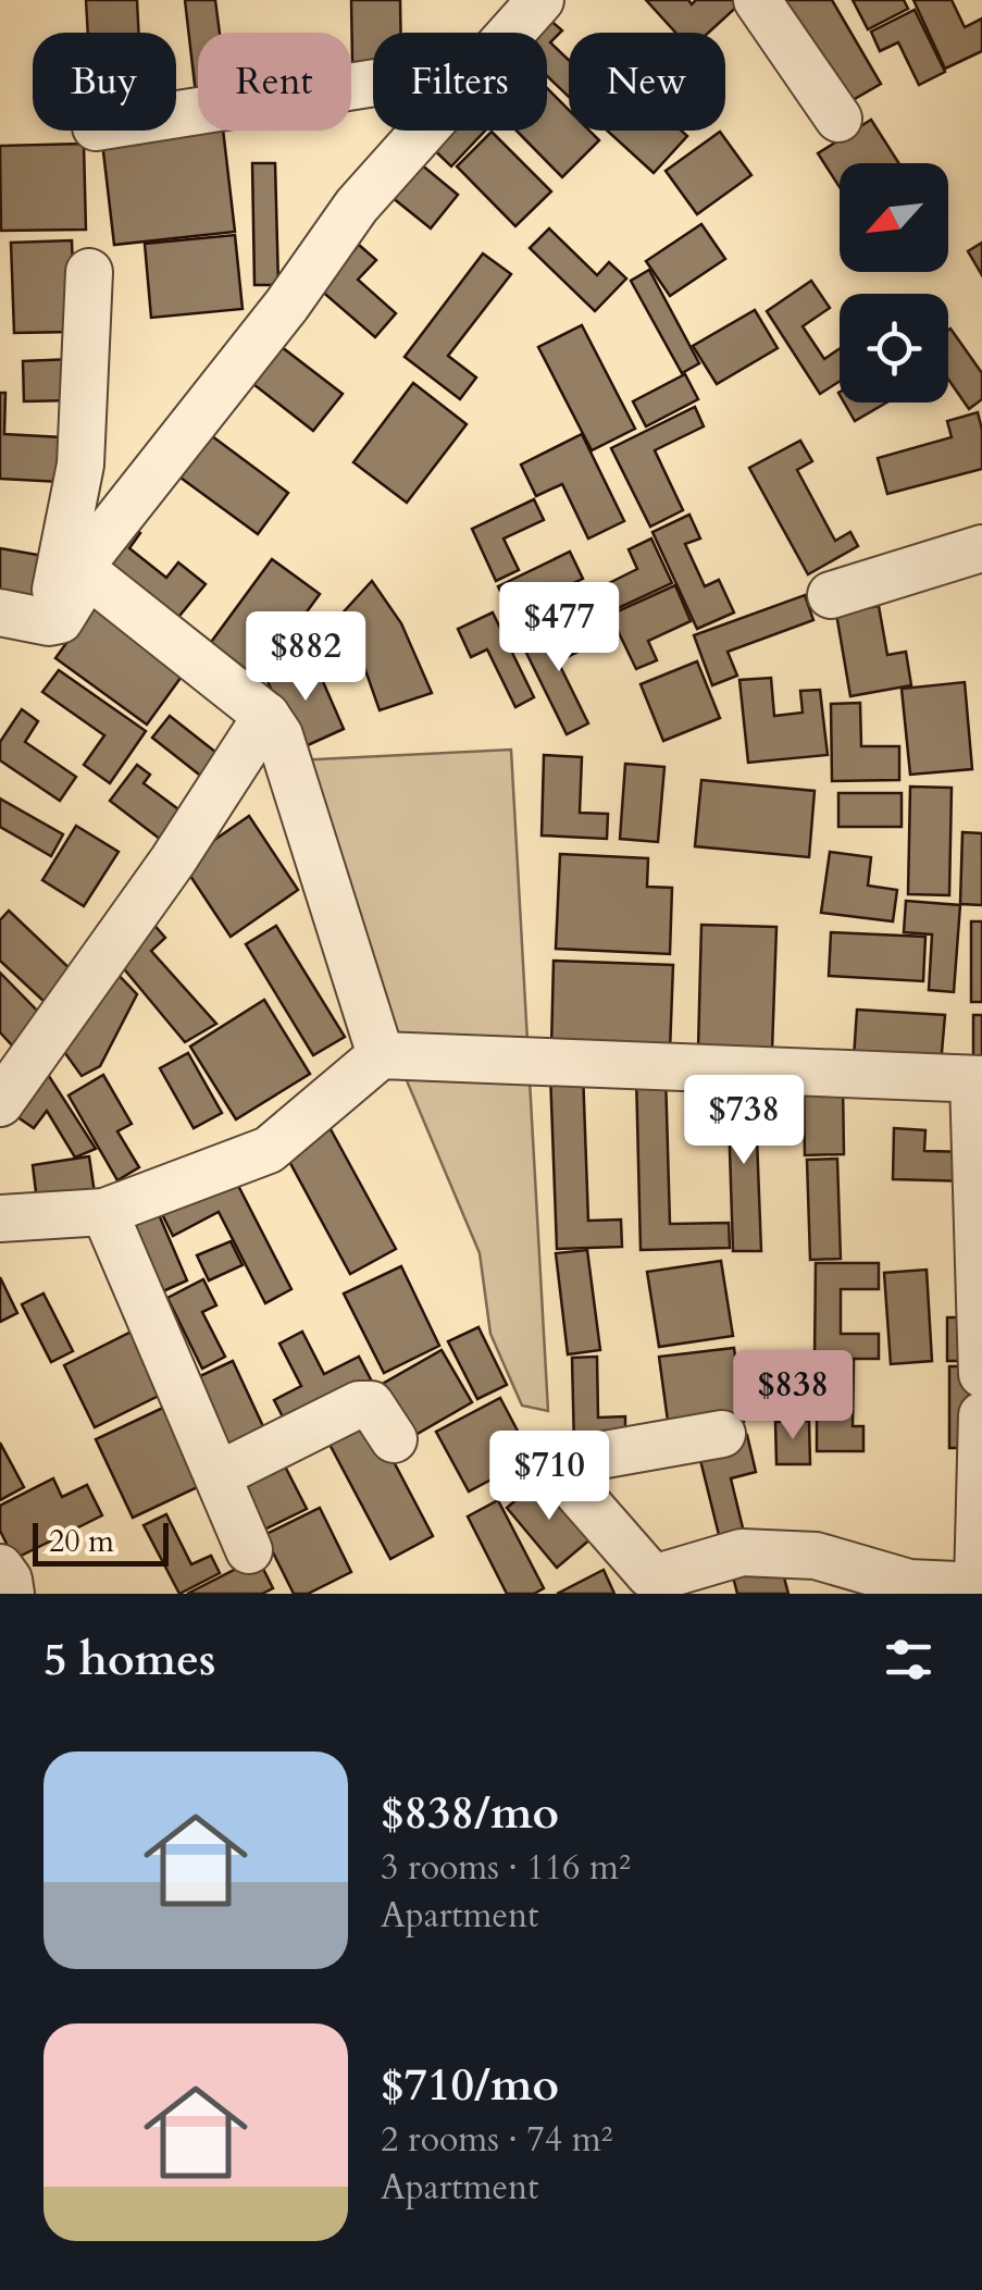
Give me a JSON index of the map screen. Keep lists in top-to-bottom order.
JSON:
{
  "scale_bar": "20 m",
  "north": "bottom left",
  "page": {
    "chip": [
      "Buy",
      "Rent",
      "Filters",
      "New"
    ],
    "price": [
      "$477",
      "$882",
      "$738",
      "$838",
      "$710"
    ],
    "scale": "20 m",
    "heading": "5 homes",
    "list": [
      {
        "name": "$838/mo",
        "note": "3 rooms · 116 m² · Apartment"
      },
      {
        "name": "$710/mo",
        "note": "2 rooms · 74 m² · Apartment"
      }
    ]
  }
}
